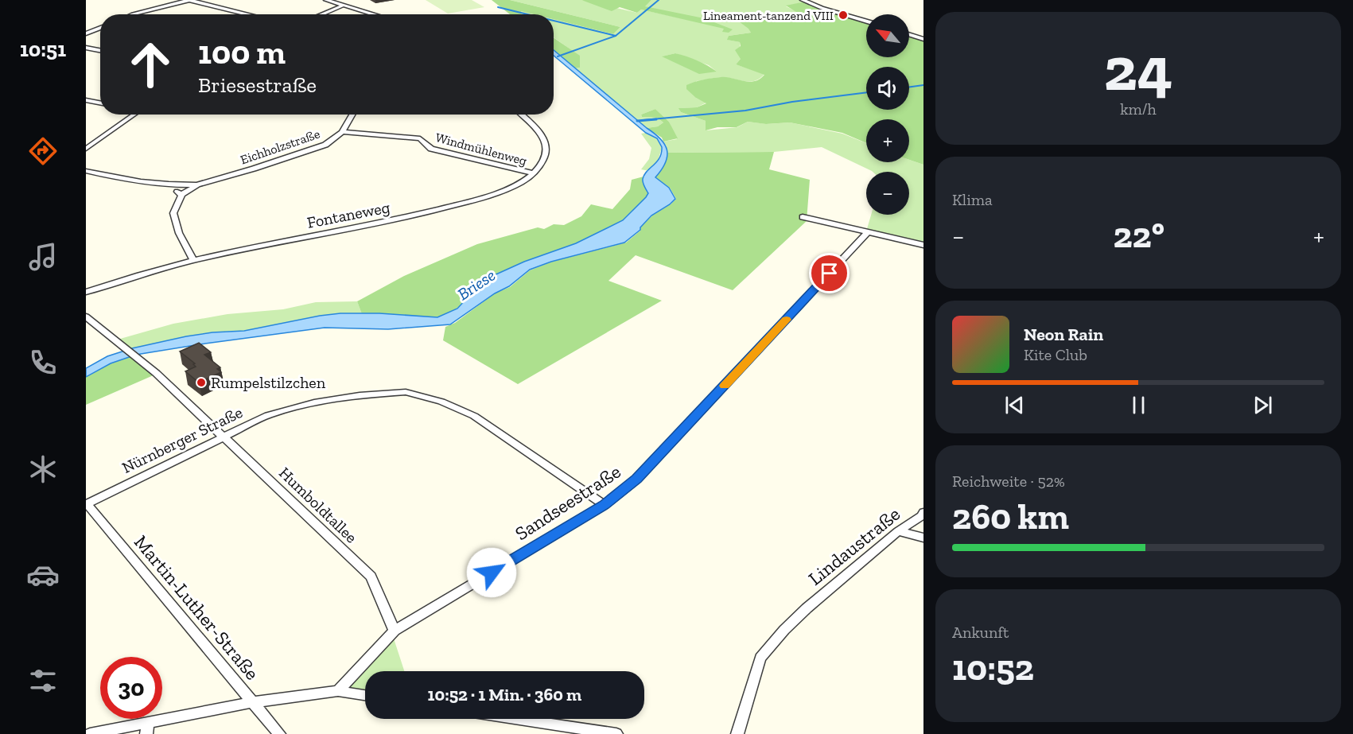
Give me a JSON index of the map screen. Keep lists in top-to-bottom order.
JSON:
{
  "streets": {
    "street": [
      "Eichholzstraße",
      "Windmühlenweg",
      "Fontaneweg",
      "Nürnberger Straße",
      "Sandseestraße",
      "Humboldtallee",
      "Lindaustraße",
      "Martin-Luther-Straße"
    ]
  },
  "crossings": [
    ["Eichholzstraße", "Windmühlenweg"],
    ["Windmühlenweg", "Fontaneweg"],
    ["Nürnberger Straße", "Sandseestraße"],
    ["Nürnberger Straße", "Humboldtallee"],
    ["Nürnberger Straße", "Martin-Luther-Straße"],
    ["Sandseestraße", "Humboldtallee"]
  ],
  "water": ["Briese"],
  "places": ["Lineament-tanzend VIII", "Rumpelstilzchen"],
  "north": "top left",
  "page": {
    "tabs": "10:51",
    "tile": [
      ["24", "km/h"],
      "Klima",
      ["Reichweite · 52%", "260 km"],
      ["Ankunft", "10:52"]
    ],
    "map_buttons": ["+", "−"],
    "turn": ["100 m", "Briesestraße"],
    "heat": ["−", "22°", "+"],
    "song": ["Neon Rain", "Kite Club"],
    "limit": "30",
    "trip": "10:52 · 1 Min. · 360 m"
  }
}
